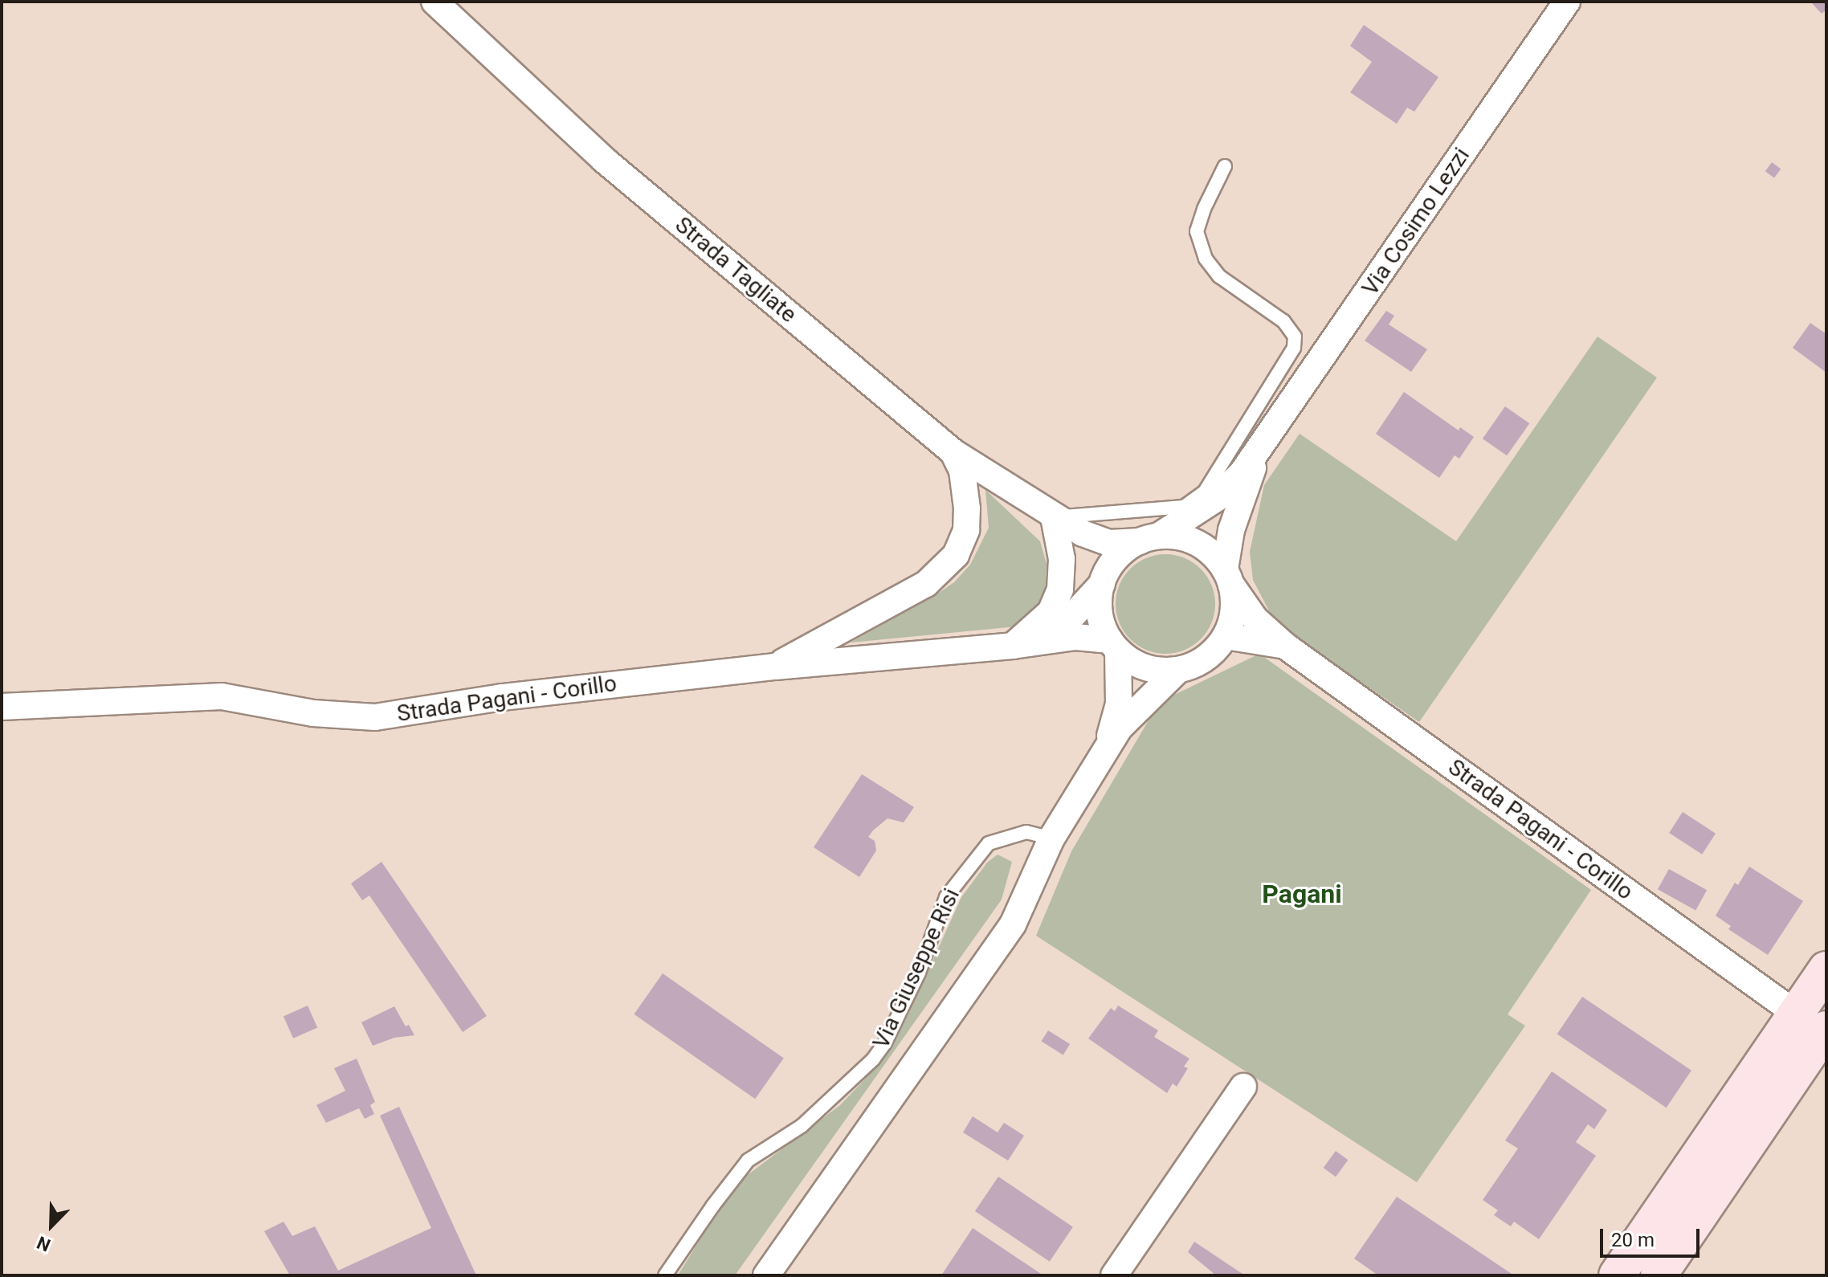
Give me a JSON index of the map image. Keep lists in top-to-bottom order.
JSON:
{
  "streets": {
    "street": [
      "Via Cosimo Lezzi",
      "Strada Tagliate",
      "Strada Pagani - Corillo",
      "Via Giuseppe Risi"
    ]
  },
  "crossings": [
    ["Via Cosimo Lezzi", "Strada Tagliate"],
    ["Via Cosimo Lezzi", "Strada Pagani - Corillo"],
    ["Via Cosimo Lezzi", "Via Giuseppe Risi"],
    ["Strada Tagliate", "Strada Pagani - Corillo"],
    ["Strada Tagliate", "Via Giuseppe Risi"],
    ["Strada Pagani - Corillo", "Via Giuseppe Risi"]
  ],
  "districts": ["Pagani"],
  "scale_bar": "20 m",
  "north": "bottom left"
}
